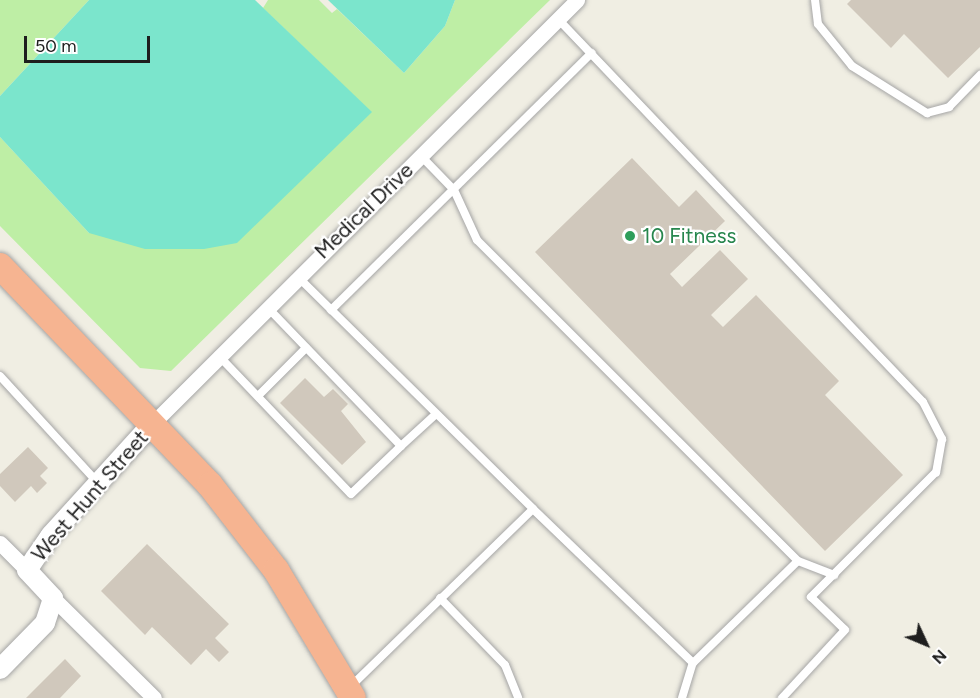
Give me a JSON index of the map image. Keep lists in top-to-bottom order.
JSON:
{
  "streets": {
    "street": ["Medical Drive", "West Hunt Street"]
  },
  "crossings": [
    ["Medical Drive", "West Hunt Street"]
  ],
  "places": ["10 Fitness"],
  "scale_bar": "50 m",
  "north": "bottom right"
}
